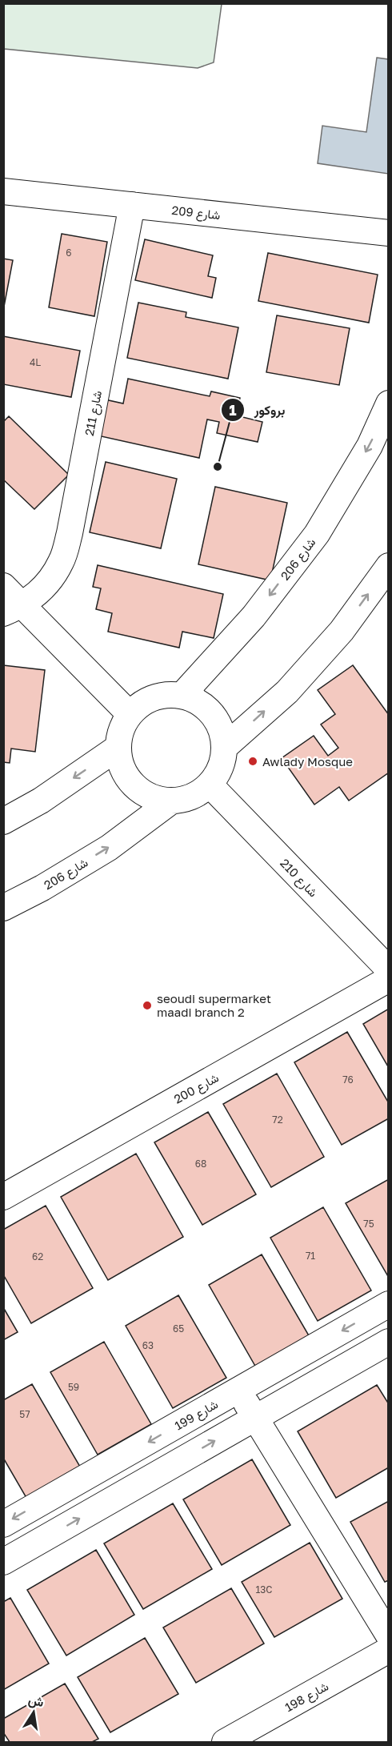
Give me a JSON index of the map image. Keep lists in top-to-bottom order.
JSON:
{
  "streets": {
    "street": [
      "شارع 209",
      "شارع 211",
      "شارع 206",
      "شارع 210",
      "شارع 200",
      "شارع 199",
      "شارع 198"
    ]
  },
  "crossings": [
    ["شارع 209", "شارع 211"],
    ["شارع 206", "شارع 210"]
  ],
  "places": ["بروكور", "Awlady Mosque", "seoudi supermarket maadi branch 2"],
  "house_numbers": [
    "6",
    "4L",
    "76",
    "72",
    "68",
    "75",
    "71",
    "62",
    "65",
    "63",
    "59",
    "57",
    "13C"
  ],
  "north": "top"
}
